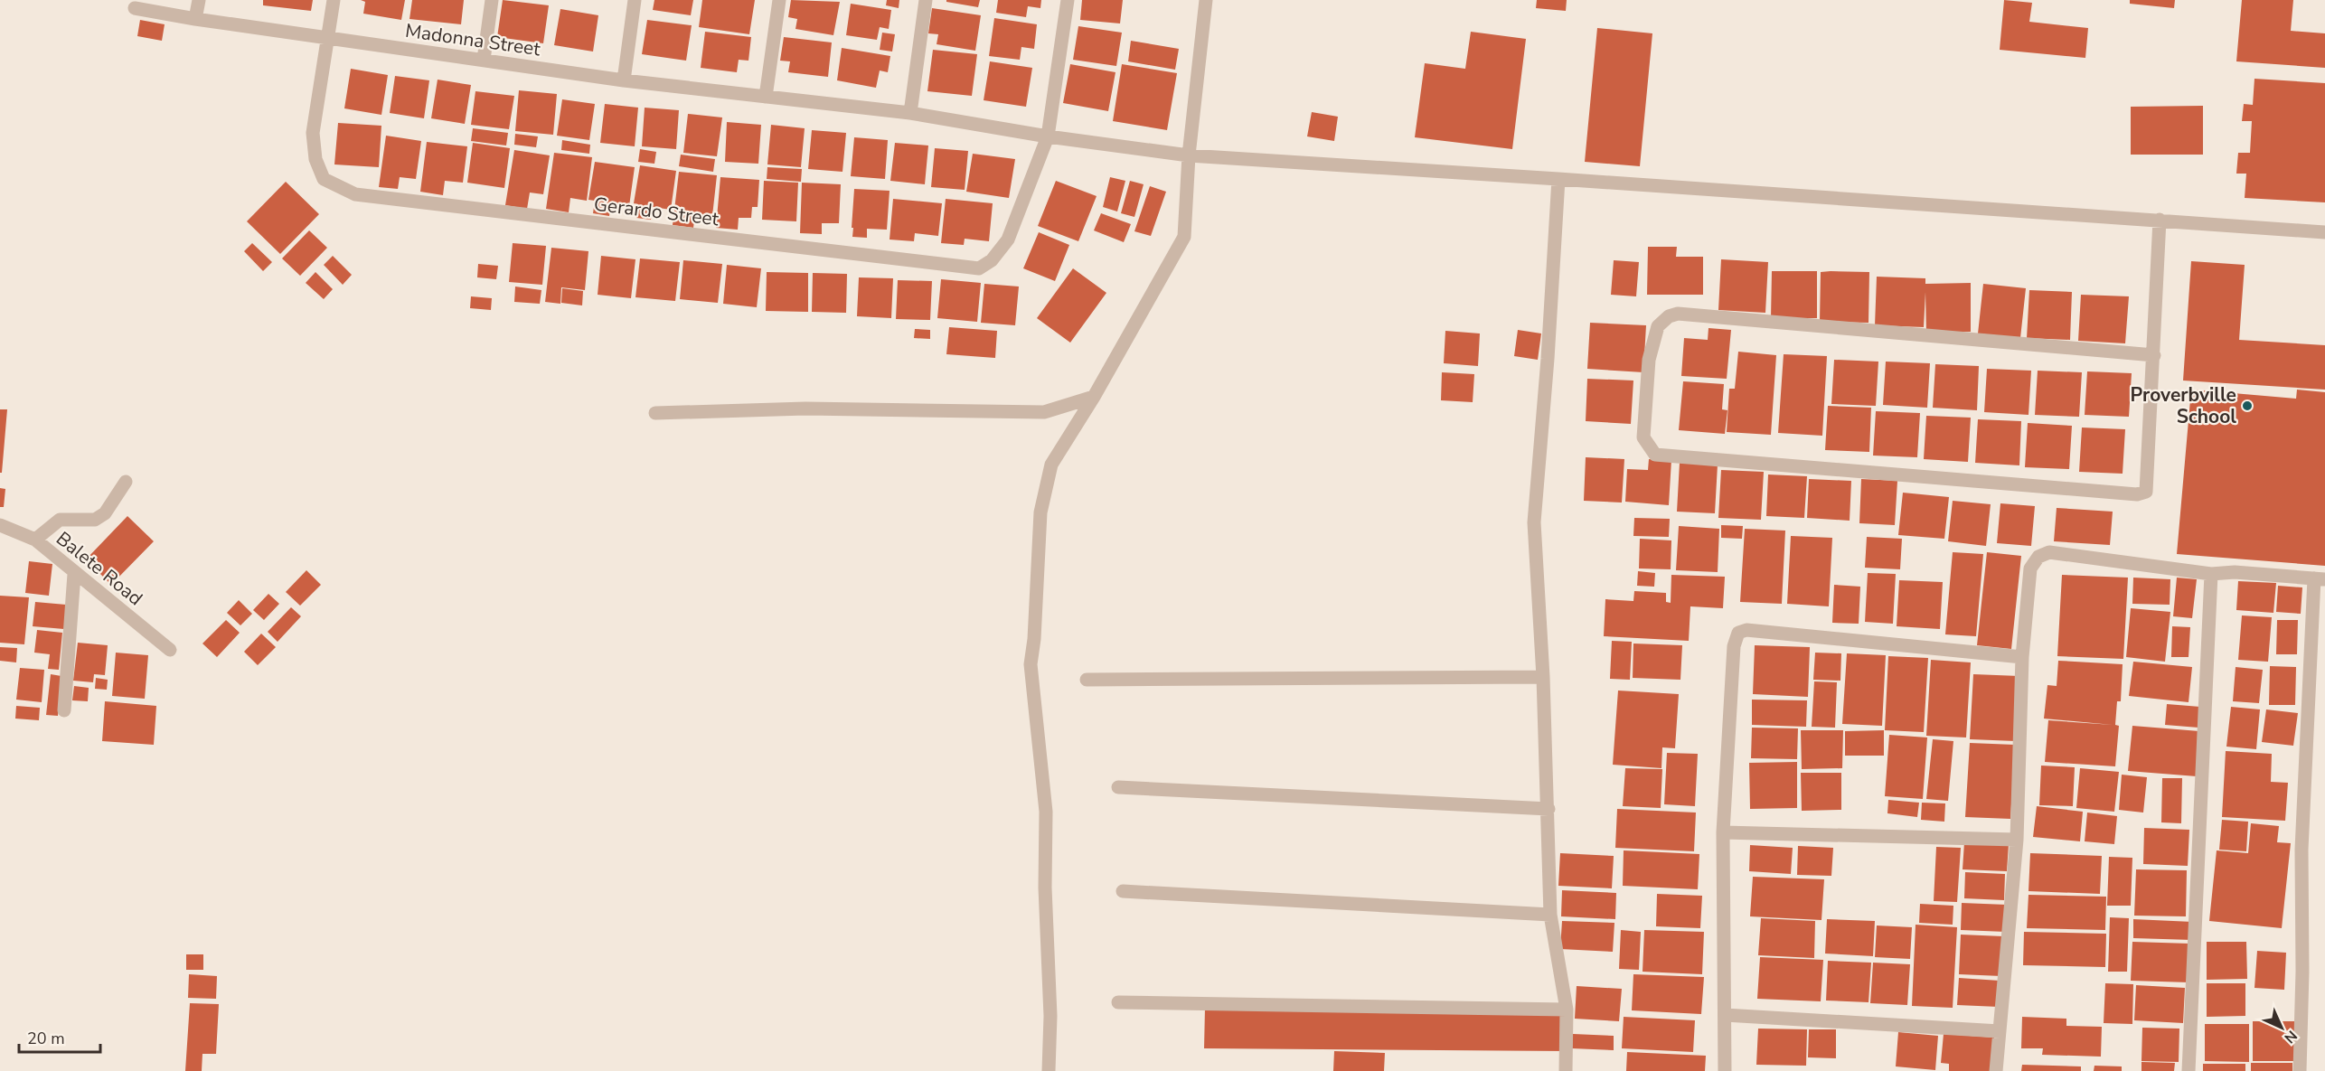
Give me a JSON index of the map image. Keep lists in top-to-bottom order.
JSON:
{
  "streets": {
    "street": ["Madonna Street", "Gerardo Street", "Balete Road"]
  },
  "crossings": [
    ["Madonna Street", "Gerardo Street"]
  ],
  "places": ["Proverbville School"],
  "scale_bar": "20 m",
  "north": "bottom right"
}
